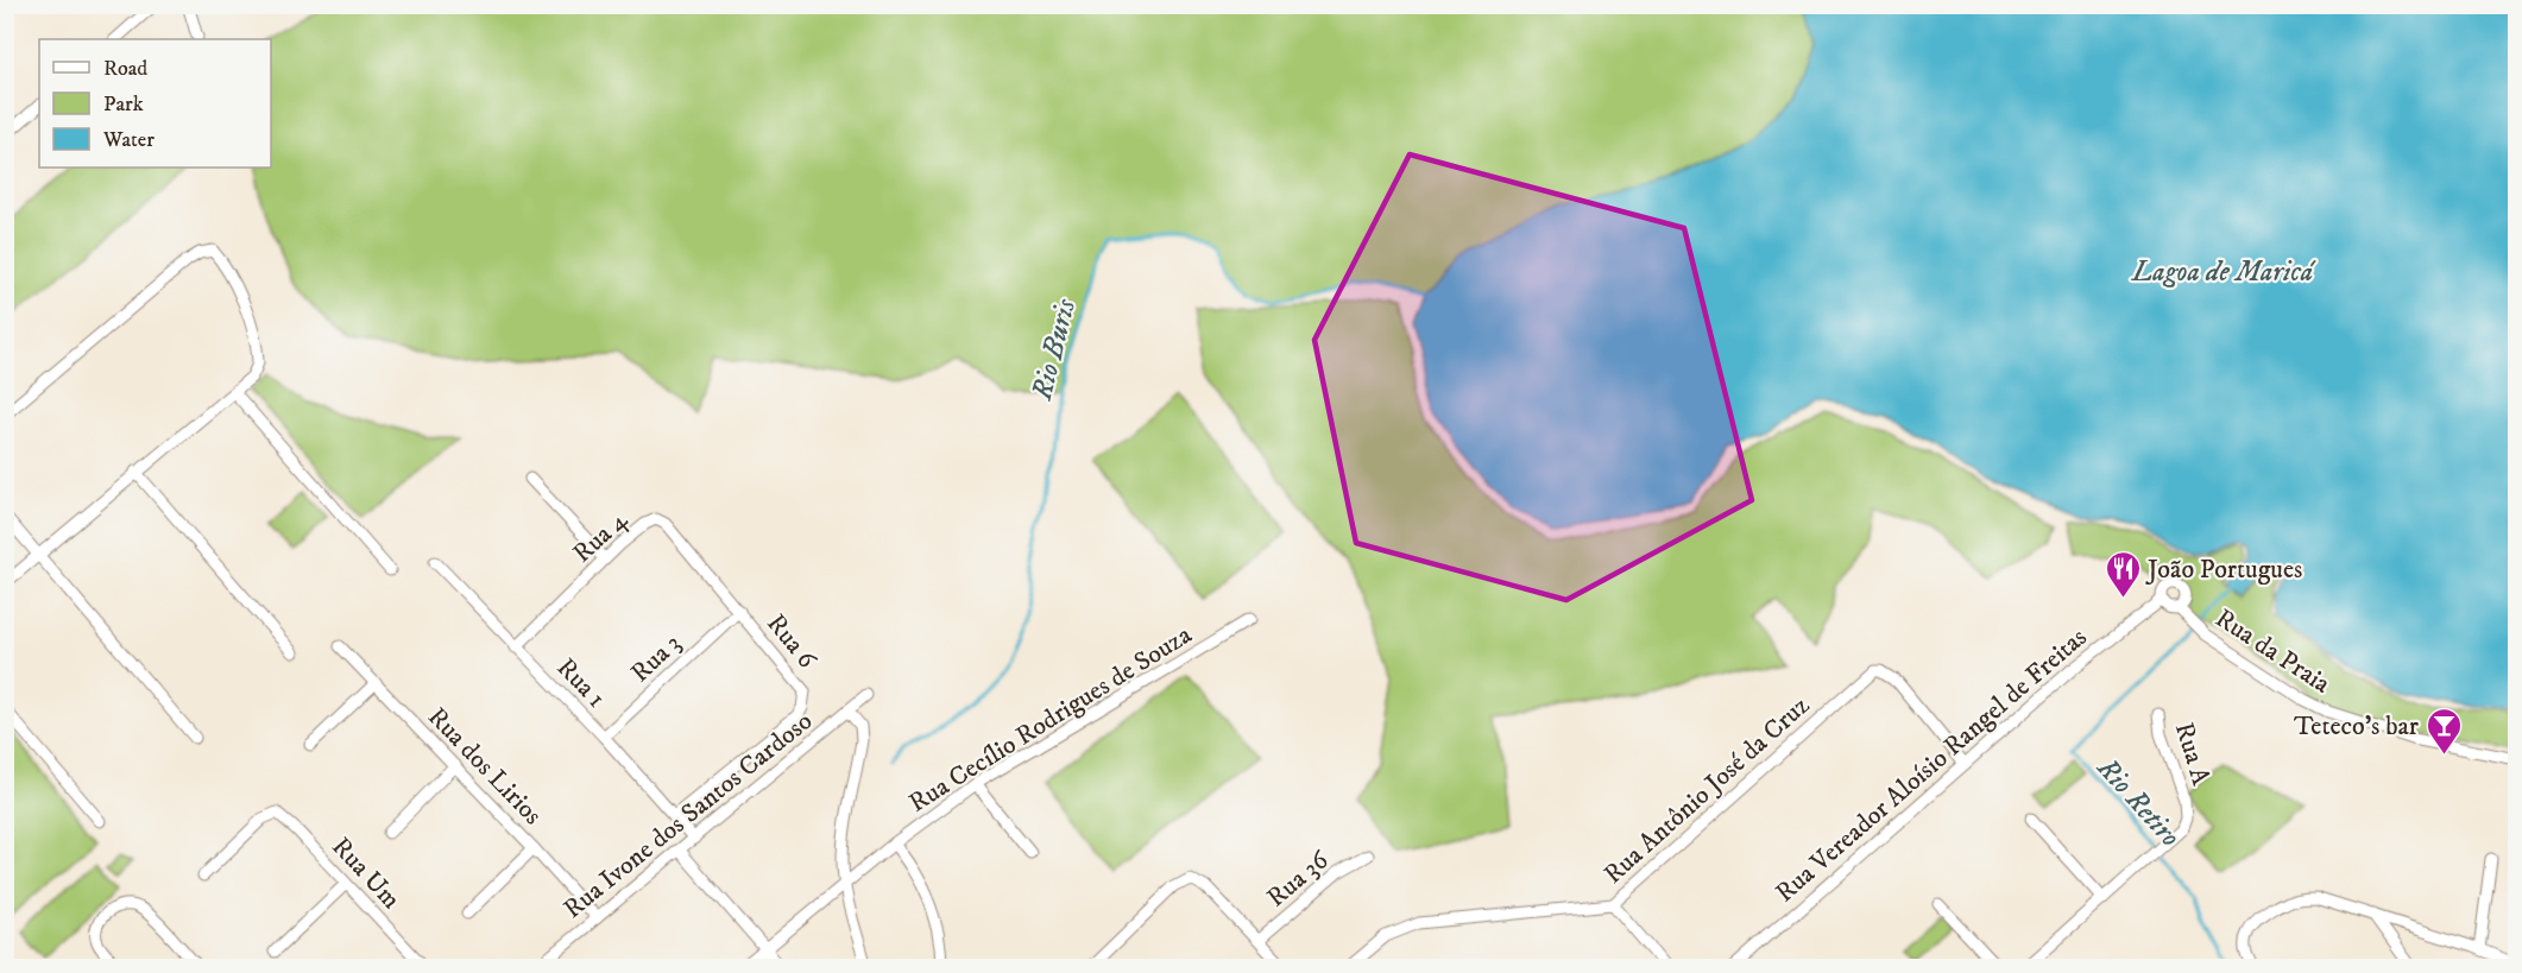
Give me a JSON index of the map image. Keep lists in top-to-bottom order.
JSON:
{
  "streets": {
    "street": [
      "Rua 4",
      "Rua 6",
      "Rua da Praia",
      "Rua 3",
      "Rua 1",
      "Rua Cecílio Rodrigues de Souza",
      "Rua A",
      "Rua Vereador Aloísio Rangel de Freitas",
      "Rua dos Lirios",
      "Rua Antônio José da Cruz",
      "Rua Ivone dos Santos Cardoso",
      "Rua Um",
      "Rua 36"
    ]
  },
  "crossings": [
    ["Rua 4", "Rua 6"],
    ["Rua 4", "Rua 3"],
    ["Rua 4", "Rua 1"],
    ["Rua 6", "Rua 3"],
    ["Rua 6", "Rua 1"],
    ["Rua da Praia", "Rua Vereador Aloísio Rangel de Freitas"],
    ["Rua 3", "Rua 1"],
    ["Rua 1", "Rua Ivone dos Santos Cardoso"],
    ["Rua Vereador Aloísio Rangel de Freitas", "Rua Antônio José da Cruz"],
    ["Rua dos Lirios", "Rua Ivone dos Santos Cardoso"]
  ],
  "water": ["Lagoa de Maricá", "Rio Buris", "Rio Retiro"],
  "places": {
    "restaurant": ["João Portugues"],
    "bar": ["Teteco's bar"]
  },
  "legend": ["Road", "Park", "Water"]
}
